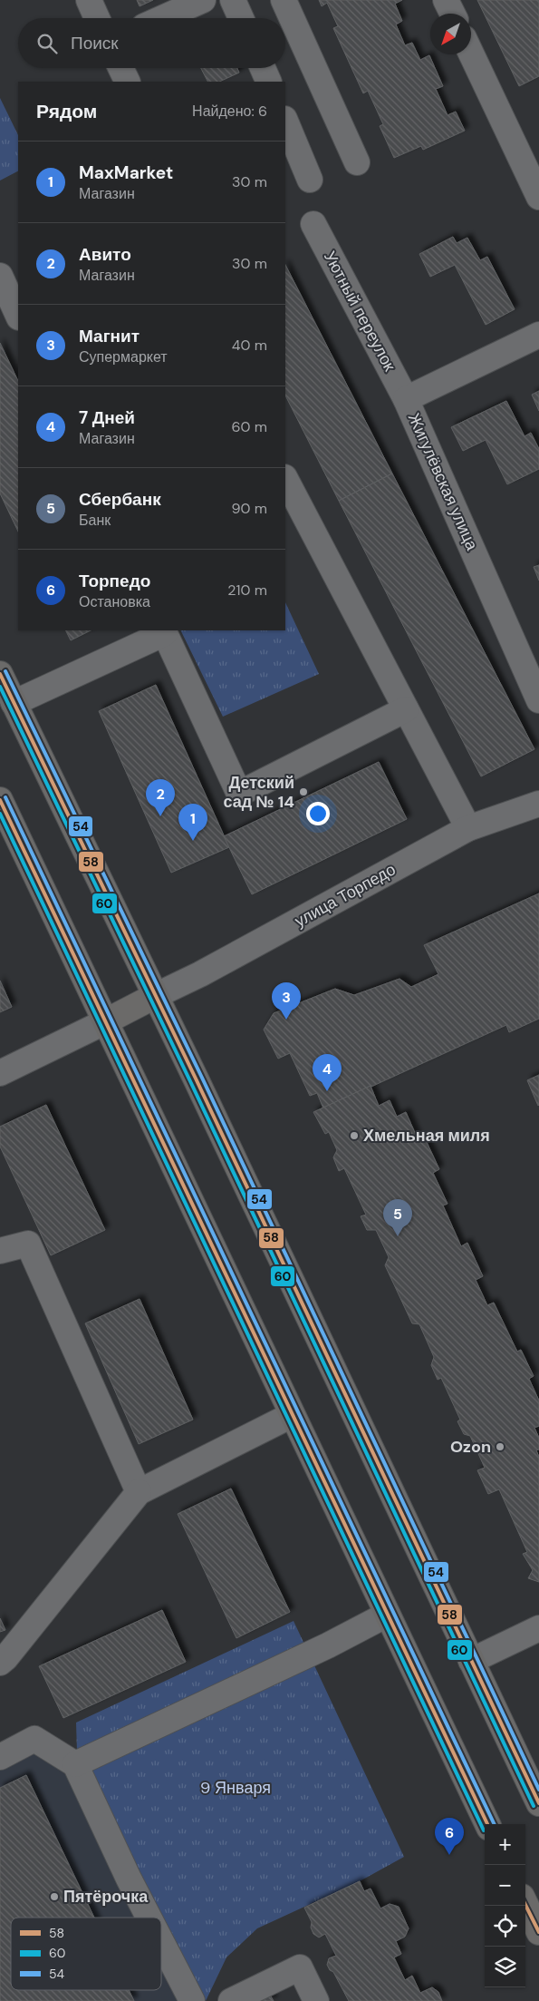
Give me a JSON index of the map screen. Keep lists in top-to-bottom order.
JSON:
{
  "streets": {
    "street": ["Уютный переулок", "Жигулёвская улица", "улица Торпедо"]
  },
  "crossings": [
    ["Уютный переулок", "Жигулёвская улица"]
  ],
  "parks": ["9 Января"],
  "places": [
    "Детский сад № 14",
    "Хмельная миля",
    "Ozon",
    "Пятёрочка"
  ],
  "lines": ["transit line 54", "transit line 58", "transit line 60"],
  "legend": ["58", "60", "54"],
  "north": "bottom left",
  "page": {
    "search": "Поиск",
    "heading": ["Рядом", "Найдено: 6"],
    "list": [
      {
        "mark": "1",
        "name": "MaxMarket",
        "note": "Магазин",
        "value": "30 m"
      },
      {
        "mark": "2",
        "name": "Авито",
        "note": "Магазин",
        "value": "30 m"
      },
      {
        "mark": "3",
        "name": "Магнит",
        "note": "Супермаркет",
        "value": "40 m"
      },
      {
        "mark": "4",
        "name": "7 Дней",
        "note": "Магазин",
        "value": "60 m"
      },
      {
        "mark": "5",
        "name": "Сбербанк",
        "note": "Банк",
        "value": "90 m"
      },
      {
        "mark": "6",
        "name": "Торпедо",
        "note": "Остановка",
        "value": "210 m"
      }
    ],
    "pins": [
      "2",
      "1",
      "3",
      "4",
      "5",
      "6"
    ],
    "map_buttons": ["+", "−"]
  }
}
